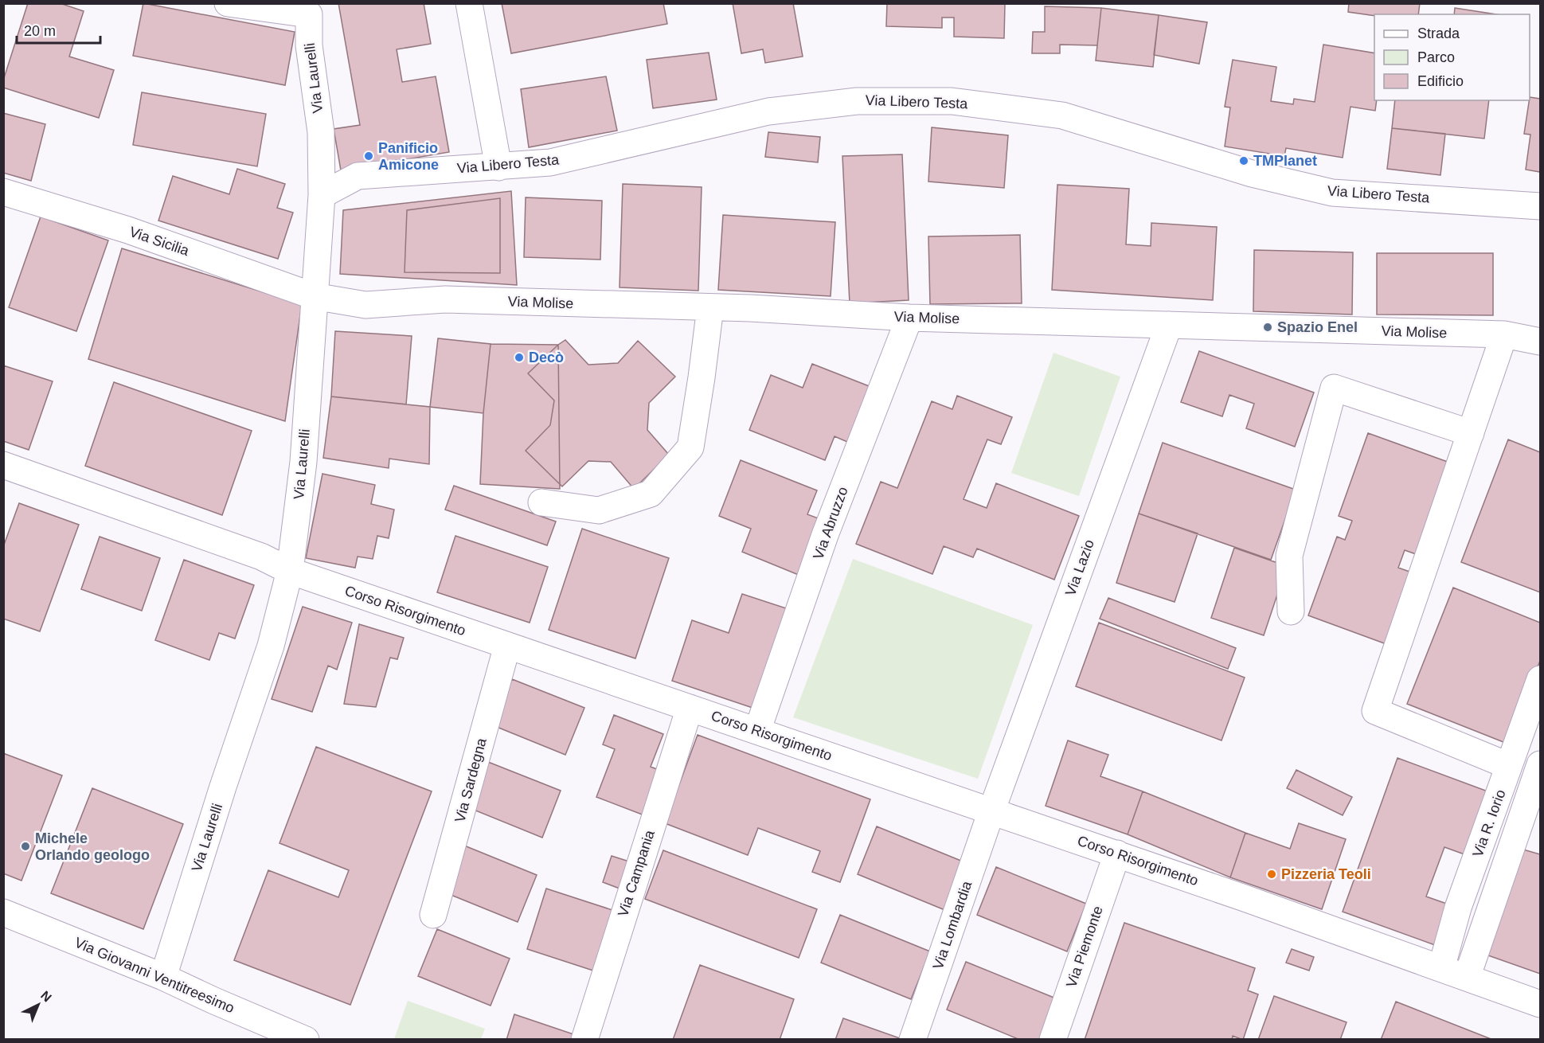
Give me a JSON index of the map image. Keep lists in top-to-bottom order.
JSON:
{
  "streets": {
    "street": [
      "Via Laurelli",
      "Via Libero Testa",
      "Via Sicilia",
      "Via Molise",
      "Via Abruzzo",
      "Via Lazio",
      "Corso Risorgimento",
      "Via Sardegna",
      "Via R. Iorio",
      "Via Campania",
      "Via Lombardia",
      "Via Piemonte",
      "Via Giovanni Ventitreesimo"
    ]
  },
  "crossings": [
    ["Via Laurelli", "Via Libero Testa"],
    ["Via Laurelli", "Via Sicilia"],
    ["Via Laurelli", "Via Molise"],
    ["Via Laurelli", "Corso Risorgimento"],
    ["Via Laurelli", "Via Giovanni Ventitreesimo"],
    ["Via Sicilia", "Via Molise"],
    ["Via Molise", "Via Abruzzo"],
    ["Via Molise", "Via Lazio"],
    ["Via Abruzzo", "Corso Risorgimento"],
    ["Via Lazio", "Corso Risorgimento"],
    ["Via Lazio", "Via Lombardia"],
    ["Corso Risorgimento", "Via Sardegna"],
    ["Corso Risorgimento", "Via R. Iorio"],
    ["Corso Risorgimento", "Via Campania"],
    ["Corso Risorgimento", "Via Lombardia"],
    ["Corso Risorgimento", "Via Piemonte"]
  ],
  "places": [
    "Panificio Amicone",
    "TMPlanet",
    "Spazio Enel",
    "Decò",
    "Michele Orlando geologo",
    "Pizzeria Teoli"
  ],
  "legend": ["Strada", "Parco", "Edificio"],
  "scale_bar": "20 m",
  "north": "top right"
}
